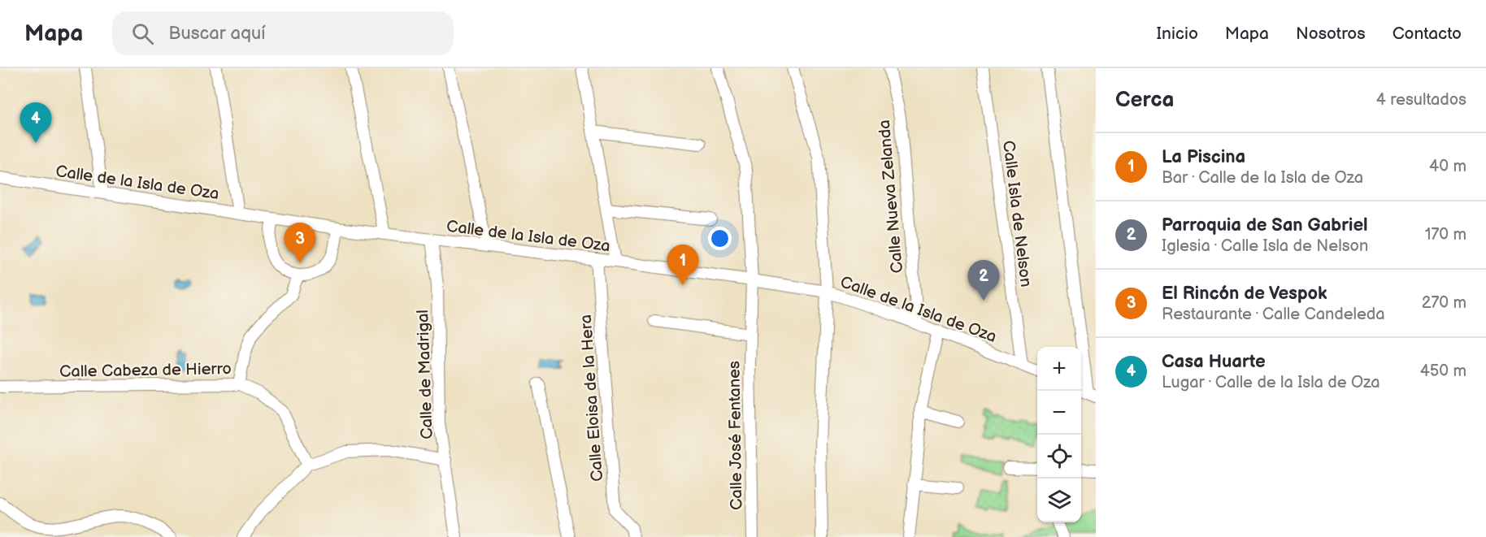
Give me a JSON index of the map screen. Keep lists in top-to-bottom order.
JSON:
{
  "streets": {
    "street": [
      "Calle de la Isla de Oza",
      "Calle Nueva Zelanda",
      "Calle Isla de Nelson",
      "Calle Cabeza de Hierro",
      "Calle de Madrigal",
      "Calle Eloisa de la Hera",
      "Calle José Fentanes"
    ]
  },
  "crossings": [
    ["Calle de la Isla de Oza", "Calle Nueva Zelanda"],
    ["Calle de la Isla de Oza", "Calle Isla de Nelson"],
    ["Calle de la Isla de Oza", "Calle de Madrigal"],
    ["Calle de la Isla de Oza", "Calle Eloisa de la Hera"],
    ["Calle de la Isla de Oza", "Calle José Fentanes"]
  ],
  "page": {
    "header": "Mapa",
    "search": "Buscar aquí",
    "nav": [
      "Inicio",
      "Mapa",
      "Nosotros",
      "Contacto"
    ],
    "heading": ["Cerca", "4 resultados"],
    "pins": [
      "4",
      "3",
      "1",
      "2"
    ],
    "list": [
      {
        "mark": "1",
        "name": "La Piscina",
        "note": "Bar · Calle de la Isla de Oza",
        "value": "40 m"
      },
      {
        "mark": "2",
        "name": "Parroquia de San Gabriel",
        "note": "Iglesia · Calle Isla de Nelson",
        "value": "170 m"
      },
      {
        "mark": "3",
        "name": "El Rincón de Vespok",
        "note": "Restaurante · Calle Candeleda",
        "value": "270 m"
      },
      {
        "mark": "4",
        "name": "Casa Huarte",
        "note": "Lugar · Calle de la Isla de Oza",
        "value": "450 m"
      }
    ],
    "map_buttons": ["+", "−"]
  }
}
